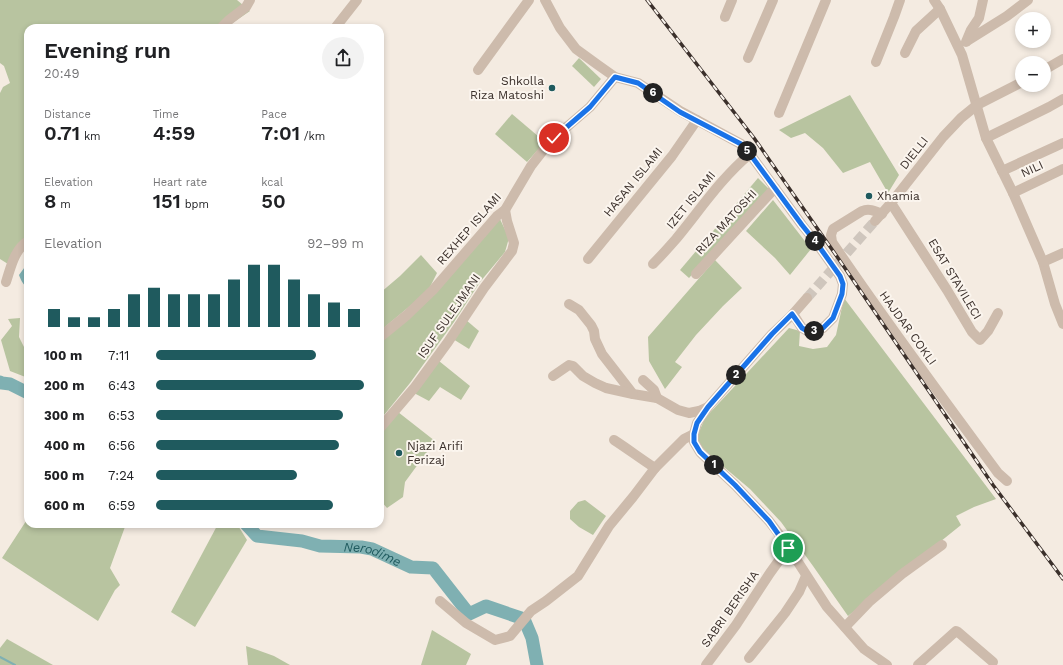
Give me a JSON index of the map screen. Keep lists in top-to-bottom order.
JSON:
{
  "streets": {
    "street": [
      "DIELLI",
      "NILI",
      "HASAN ISLAMI",
      "IZET ISLAMI",
      "RIZA MATOSHI",
      "REXHEP ISLAMI",
      "ESAT STAVILECI",
      "ISUF SULEJMANI",
      "HAJDAR COKLI",
      "SABRI BERISHA"
    ]
  },
  "crossings": [
    ["DIELLI", "ESAT STAVILECI"],
    ["DIELLI", "HAJDAR COKLI"],
    ["HASAN ISLAMI", "RIZA MATOSHI"],
    ["IZET ISLAMI", "RIZA MATOSHI"],
    ["RIZA MATOSHI", "REXHEP ISLAMI"],
    ["REXHEP ISLAMI", "ISUF SULEJMANI"]
  ],
  "water": ["Nerodime"],
  "places": ["Shkolla Riza Matoshi", "Xhamia", "Njazi Arifi Ferizaj"],
  "page": {
    "map_buttons": ["+", "−"],
    "heading": ["Evening run", "20:49"],
    "pins": [
      "6",
      "5",
      "4",
      "3",
      "2",
      "1"
    ],
    "stats": [
      ["Distance", "0.71 km"],
      ["Time", "4:59"],
      ["Pace", "7:01 /km"],
      ["Elevation", "8 m"],
      ["Heart rate", "151 bpm"],
      ["kcal", "50"]
    ],
    "chart": ["Elevation", "92–99 m"],
    "list": [
      {
        "name": "100 m",
        "note": "7:11"
      },
      {
        "name": "200 m",
        "note": "6:43"
      },
      {
        "name": "300 m",
        "note": "6:53"
      },
      {
        "name": "400 m",
        "note": "6:56"
      },
      {
        "name": "500 m",
        "note": "7:24"
      },
      {
        "name": "600 m",
        "note": "6:59"
      }
    ]
  }
}
